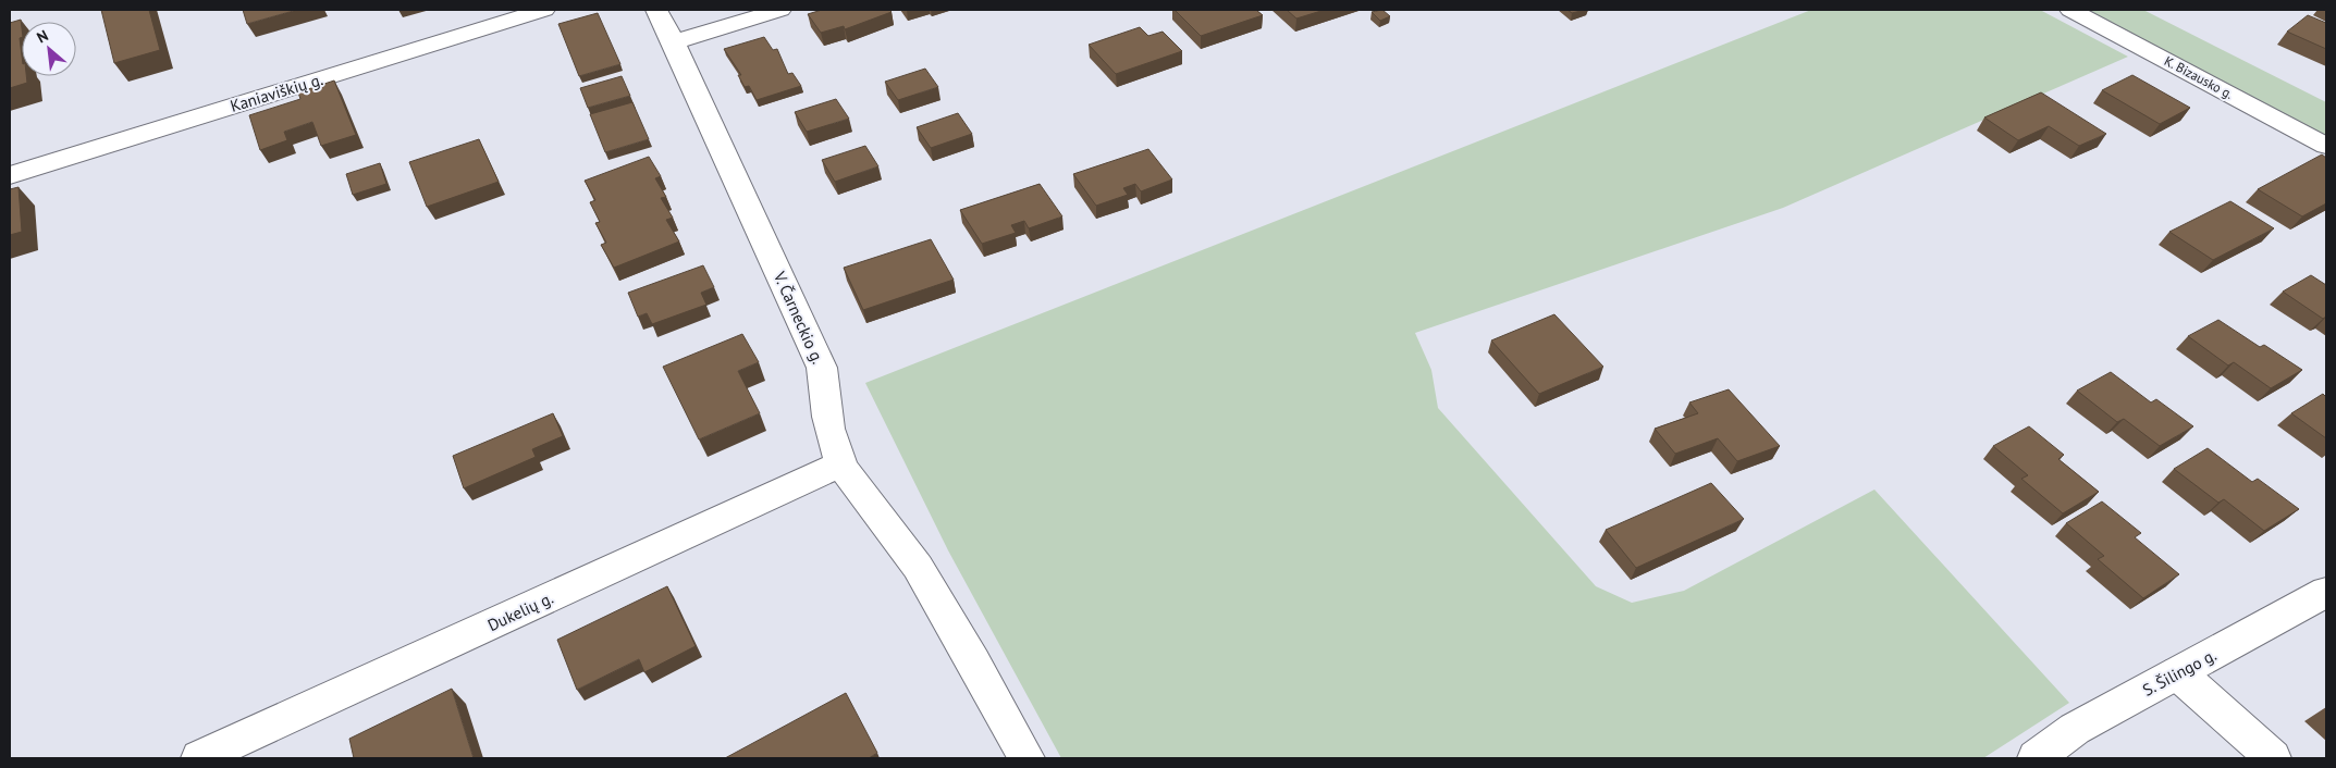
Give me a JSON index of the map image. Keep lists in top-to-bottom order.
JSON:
{
  "streets": {
    "street": [
      "K. Bizausko g.",
      "Kaniaviškių g.",
      "V. Čarneckio g.",
      "Dukelių g.",
      "S. Šilingo g."
    ]
  },
  "crossings": [
    ["V. Čarneckio g.", "Dukelių g."]
  ],
  "north": "top left"
}
